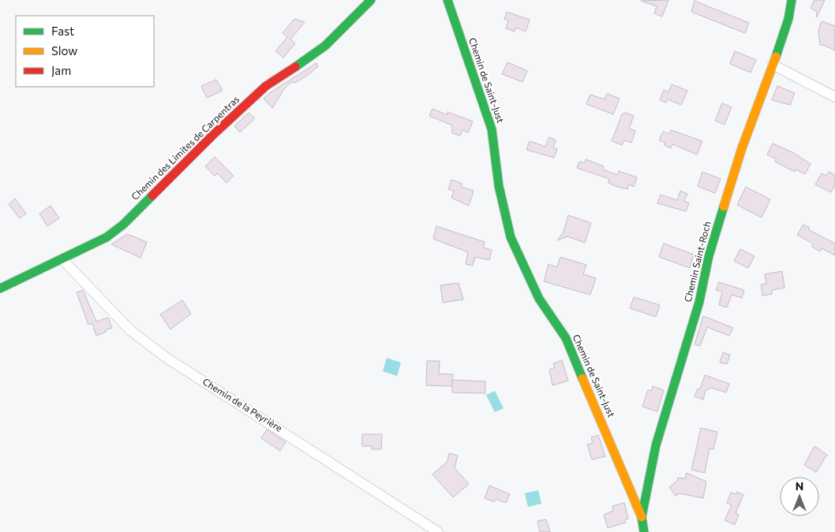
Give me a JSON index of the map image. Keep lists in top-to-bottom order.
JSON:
{
  "streets": {
    "street": [
      "Chemin de Saint-Just",
      "Chemin des Limites de Carpentras",
      "Chemin Saint-Roch",
      "Chemin de la Peyrière"
    ]
  },
  "crossings": [
    ["Chemin de Saint-Just", "Chemin Saint-Roch"],
    ["Chemin des Limites de Carpentras", "Chemin de la Peyrière"]
  ],
  "legend": ["Fast", "Slow", "Jam"],
  "north": "top"
}
